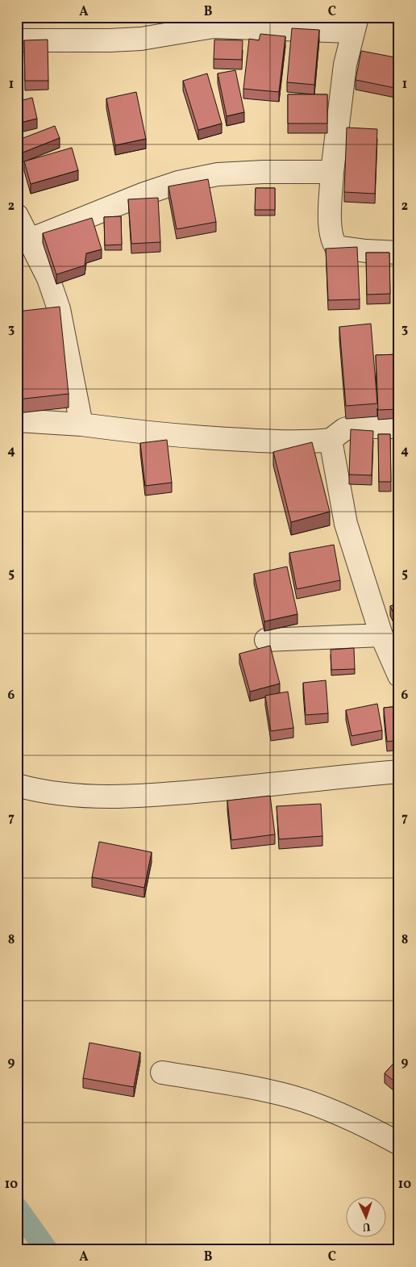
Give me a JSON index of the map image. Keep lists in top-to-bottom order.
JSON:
{
  "north": "bottom",
  "grid": {
    "columns": ["A", "B", "C"],
    "rows": [
      "1",
      "2",
      "3",
      "4",
      "5",
      "6",
      "7",
      "8",
      "9",
      "10"
    ]
  }
}
